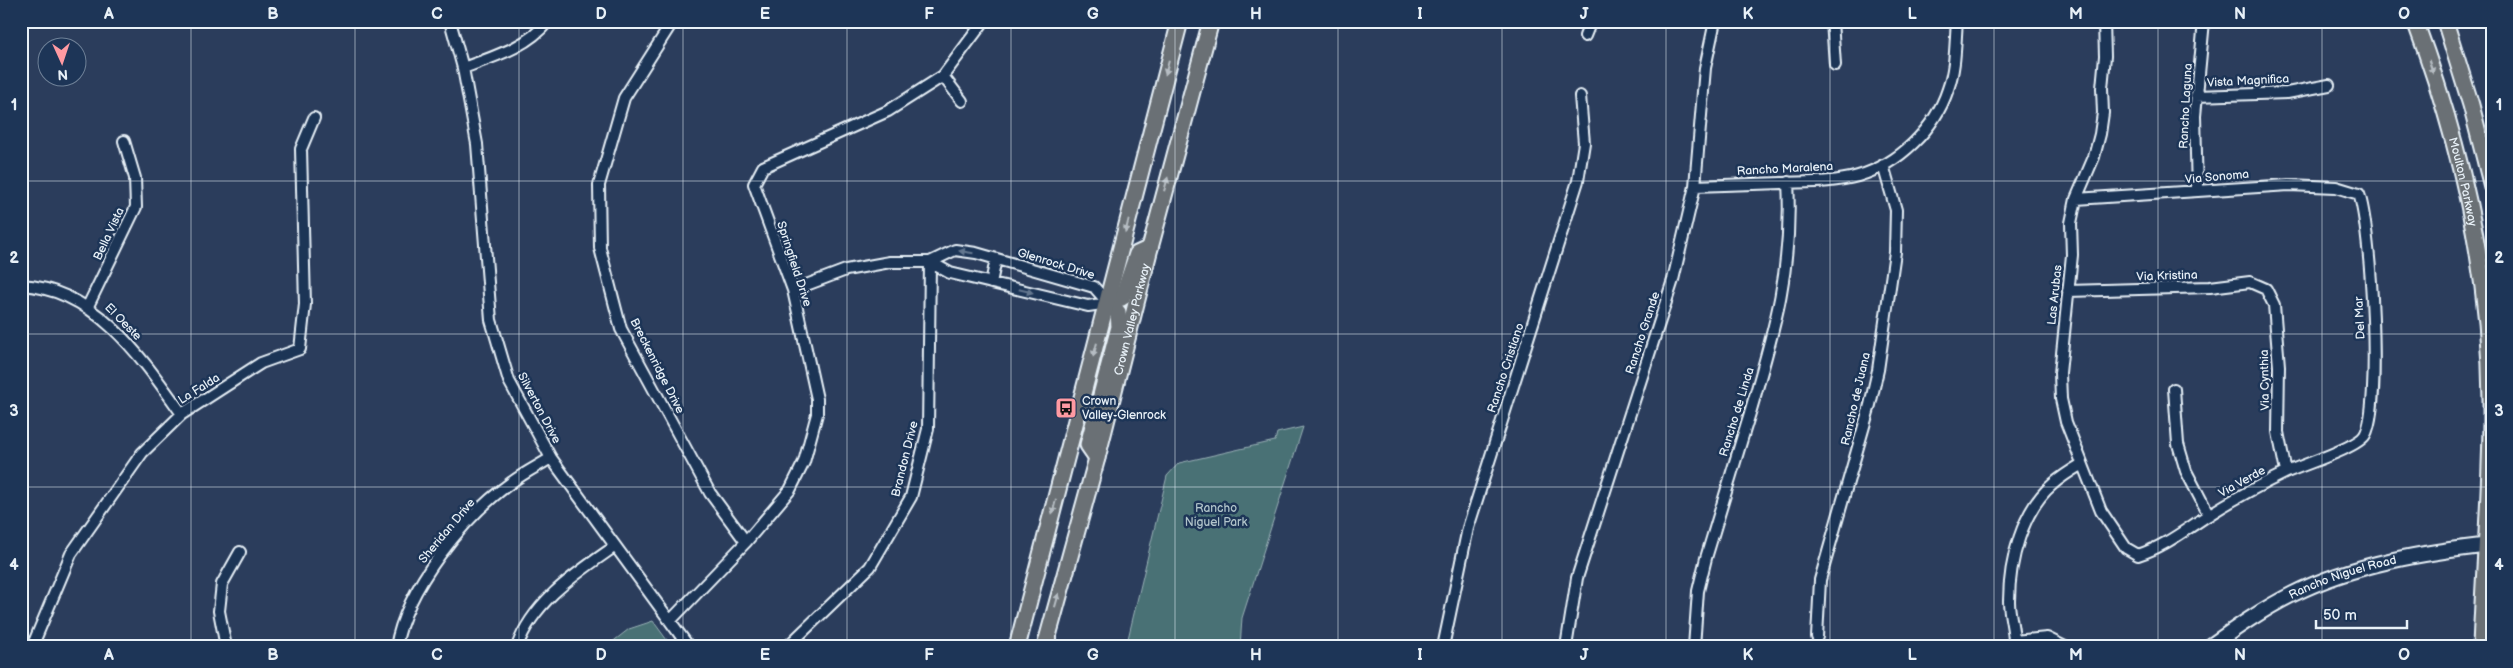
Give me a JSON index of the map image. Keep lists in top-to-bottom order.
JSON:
{
  "streets": {
    "main road": ["Moulton Parkway", "Crown Valley Parkway"],
    "street": [
      "Vista Magnifica",
      "Rancho Laguna",
      "Rancho Maralena",
      "Via Sonoma",
      "Bella Vista",
      "Springfield Drive",
      "Glenrock Drive",
      "Via Kristina",
      "Las Arubas",
      "Del Mar",
      "El Oeste",
      "Rancho Grande",
      "Breckenridge Drive",
      "Rancho Cristiano",
      "Via Cynthia",
      "La Falda",
      "Rancho de Juana",
      "Silverton Drive",
      "Rancho de Linda",
      "Brandon Drive",
      "Via Verde",
      "Sheridan Drive",
      "Rancho Niguel Road"
    ]
  },
  "crossings": [
    ["Vista Magnifica", "Rancho Laguna"],
    ["Rancho Laguna", "Via Sonoma"],
    ["Rancho Maralena", "Rancho Grande"],
    ["Rancho Maralena", "Rancho de Juana"],
    ["Rancho Maralena", "Rancho de Linda"],
    ["Via Sonoma", "Las Arubas"],
    ["Via Sonoma", "Del Mar"],
    ["Moulton Parkway", "Rancho Niguel Road"],
    ["Bella Vista", "El Oeste"],
    ["Springfield Drive", "Glenrock Drive"],
    ["Springfield Drive", "Breckenridge Drive"],
    ["Springfield Drive", "Silverton Drive"],
    ["Glenrock Drive", "Brandon Drive"],
    ["Via Kristina", "Las Arubas"],
    ["Via Kristina", "Via Cynthia"],
    ["Las Arubas", "Via Verde"],
    ["Del Mar", "Via Verde"],
    ["El Oeste", "La Falda"],
    ["Via Cynthia", "Via Verde"],
    ["Silverton Drive", "Sheridan Drive"]
  ],
  "parks": ["Rancho Niguel Park"],
  "places": {
    "bus stop": ["Crown Valley-Glenrock"]
  },
  "scale_bar": "50 m",
  "north": "bottom",
  "grid": {
    "columns": [
      "A",
      "B",
      "C",
      "D",
      "E",
      "F",
      "G",
      "H",
      "I",
      "J",
      "K",
      "L",
      "M",
      "N",
      "O"
    ],
    "rows": [
      "1",
      "2",
      "3",
      "4"
    ]
  }
}
